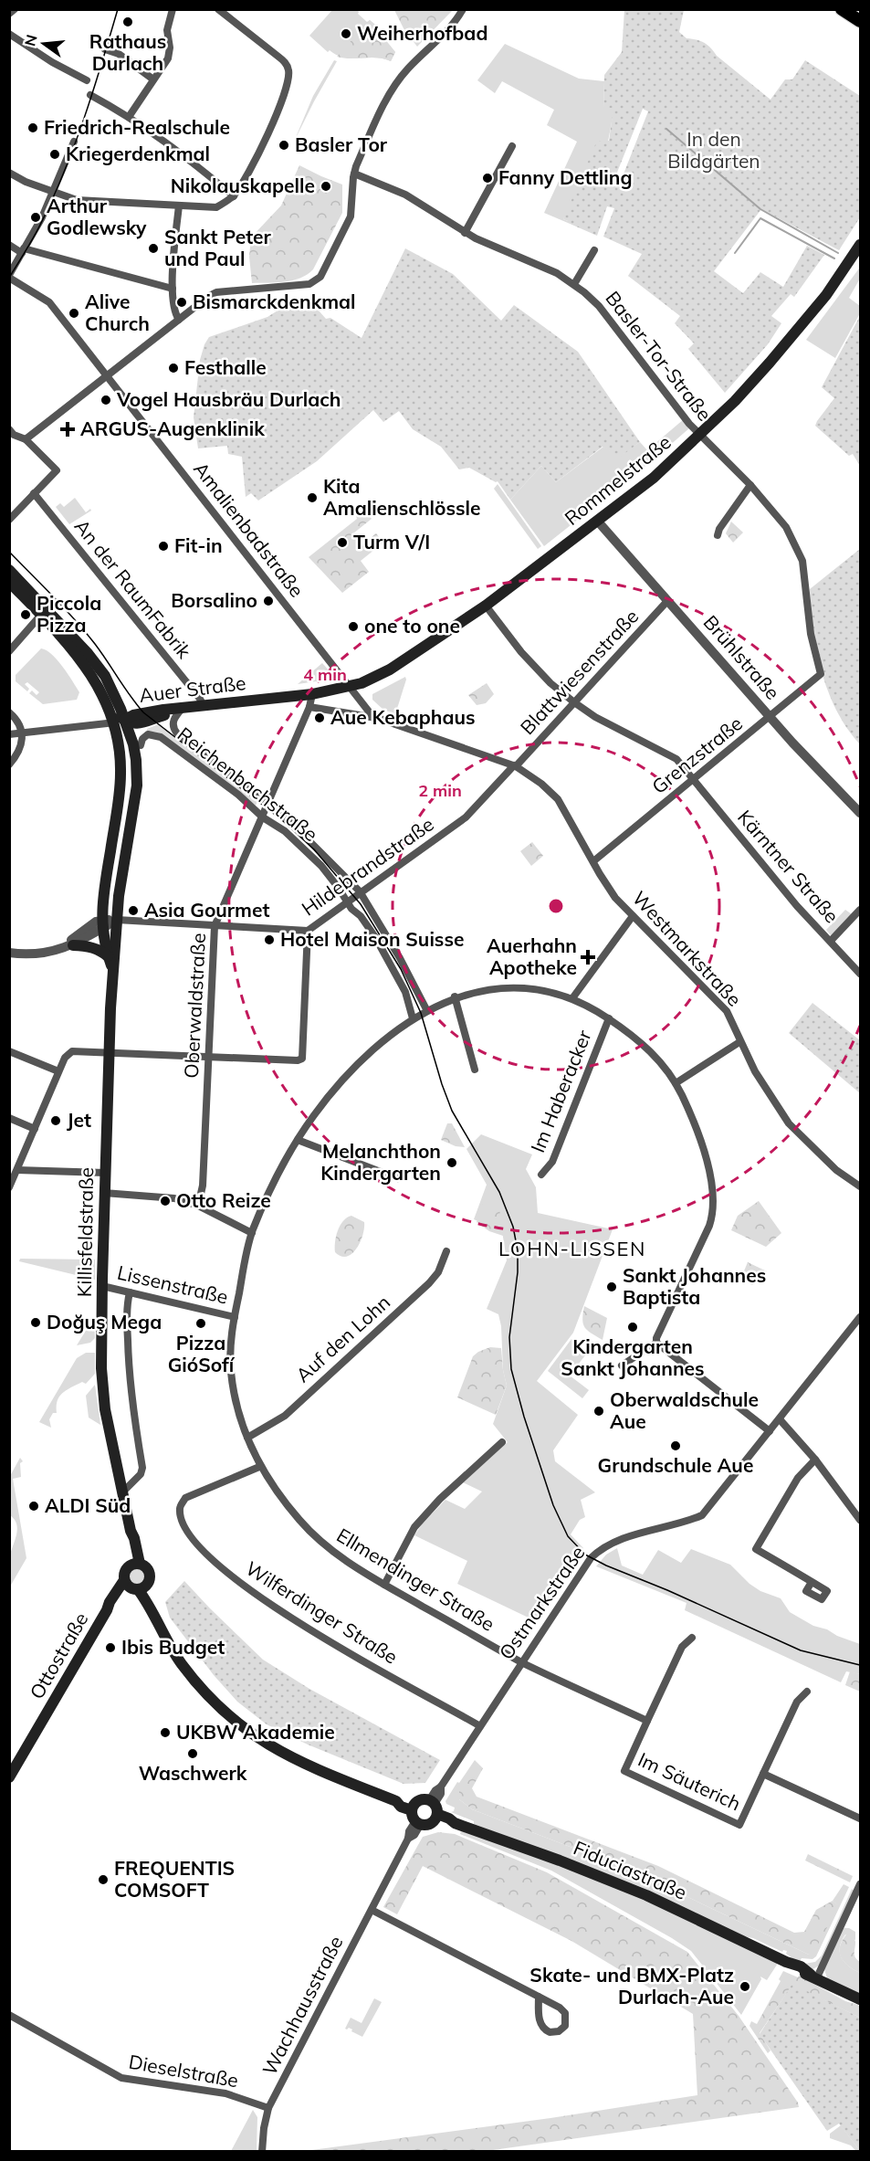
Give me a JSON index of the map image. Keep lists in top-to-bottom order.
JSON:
{
  "streets": {
    "main road": [
      "Rommelstraße",
      "Auer Straße",
      "Killisfeldstraße",
      "Ottostraße",
      "Fiduciastraße"
    ],
    "street": [
      "Basler-Tor-Straße",
      "Amalienbadstraße",
      "An der RaumFabrik",
      "Brühlstraße",
      "Blattwiesenstraße",
      "Grenzstraße",
      "Reichenbachstraße",
      "Hildebrandstraße",
      "Kärntner Straße",
      "Westmarkstraße",
      "Oberwaldstraße",
      "Im Haberacker",
      "Lissenstraße",
      "Auf den Lohn",
      "Ellmendinger Straße",
      "Ostmarkstraße",
      "Wilferdinger Straße",
      "Im Säuterich",
      "Wachhausstraße",
      "Dieselstraße"
    ]
  },
  "crossings": [
    ["Basler-Tor-Straße", "Rommelstraße"],
    ["Basler-Tor-Straße", "Grenzstraße"],
    ["Rommelstraße", "Amalienbadstraße"],
    ["Rommelstraße", "Brühlstraße"],
    ["Rommelstraße", "Auer Straße"],
    ["Rommelstraße", "Kärntner Straße"],
    ["Amalienbadstraße", "Auer Straße"],
    ["An der RaumFabrik", "Auer Straße"],
    ["Brühlstraße", "Blattwiesenstraße"],
    ["Brühlstraße", "Grenzstraße"],
    ["Blattwiesenstraße", "Hildebrandstraße"],
    ["Blattwiesenstraße", "Kärntner Straße"],
    ["Auer Straße", "Reichenbachstraße"],
    ["Auer Straße", "Oberwaldstraße"],
    ["Auer Straße", "Killisfeldstraße"],
    ["Grenzstraße", "Kärntner Straße"],
    ["Grenzstraße", "Westmarkstraße"],
    ["Reichenbachstraße", "Hildebrandstraße"],
    ["Reichenbachstraße", "Oberwaldstraße"],
    ["Reichenbachstraße", "Ellmendinger Straße"],
    ["Hildebrandstraße", "Oberwaldstraße"],
    ["Hildebrandstraße", "Killisfeldstraße"],
    ["Im Haberacker", "Ellmendinger Straße"],
    ["Killisfeldstraße", "Lissenstraße"],
    ["Killisfeldstraße", "Ottostraße"],
    ["Lissenstraße", "Ellmendinger Straße"],
    ["Auf den Lohn", "Ellmendinger Straße"],
    ["Ellmendinger Straße", "Ostmarkstraße"],
    ["Ellmendinger Straße", "Wilferdinger Straße"],
    ["Ellmendinger Straße", "Im Säuterich"],
    ["Ostmarkstraße", "Wilferdinger Straße"],
    ["Ostmarkstraße", "Im Säuterich"],
    ["Ostmarkstraße", "Fiduciastraße"],
    ["Wachhausstraße", "Dieselstraße"]
  ],
  "districts": ["LOHN-LISSEN"],
  "parks": ["In den Bildgärten"],
  "places": {
    "other": [
      "Rathaus Durlach",
      "Weiherhofbad",
      "Friedrich-Realschule",
      "Basler Tor",
      "Kriegerdenkmal",
      "Fanny Dettling",
      "Nikolauskapelle",
      "Arthur Godlewsky",
      "Sankt Peter und Paul",
      "Bismarckdenkmal",
      "Alive Church",
      "Festhalle",
      "Vogel Hausbräu Durlach",
      "Kita Amalienschlössle",
      "Turm V/I",
      "Fit-in",
      "Borsalino",
      "Piccola Pizza",
      "one to one",
      "Aue Kebaphaus",
      "Asia Gourmet",
      "Hotel Maison Suisse",
      "Jet",
      "Melanchthon Kindergarten",
      "Otto Reize",
      "Sankt Johannes Baptista",
      "Doğuş Mega",
      "Pizza GióSofí",
      "Kindergarten Sankt Johannes",
      "Oberwaldschule Aue",
      "Grundschule Aue",
      "ALDI Süd",
      "Ibis Budget",
      "UKBW Akademie",
      "Waschwerk",
      "FREQUENTIS COMSOFT",
      "Skate- und BMX-Platz Durlach-Aue"
    ],
    "health": ["ARGUS-Augenklinik", "Auerhahn Apotheke"]
  },
  "north": "left",
  "rings": ["4 min", "2 min"]
}
